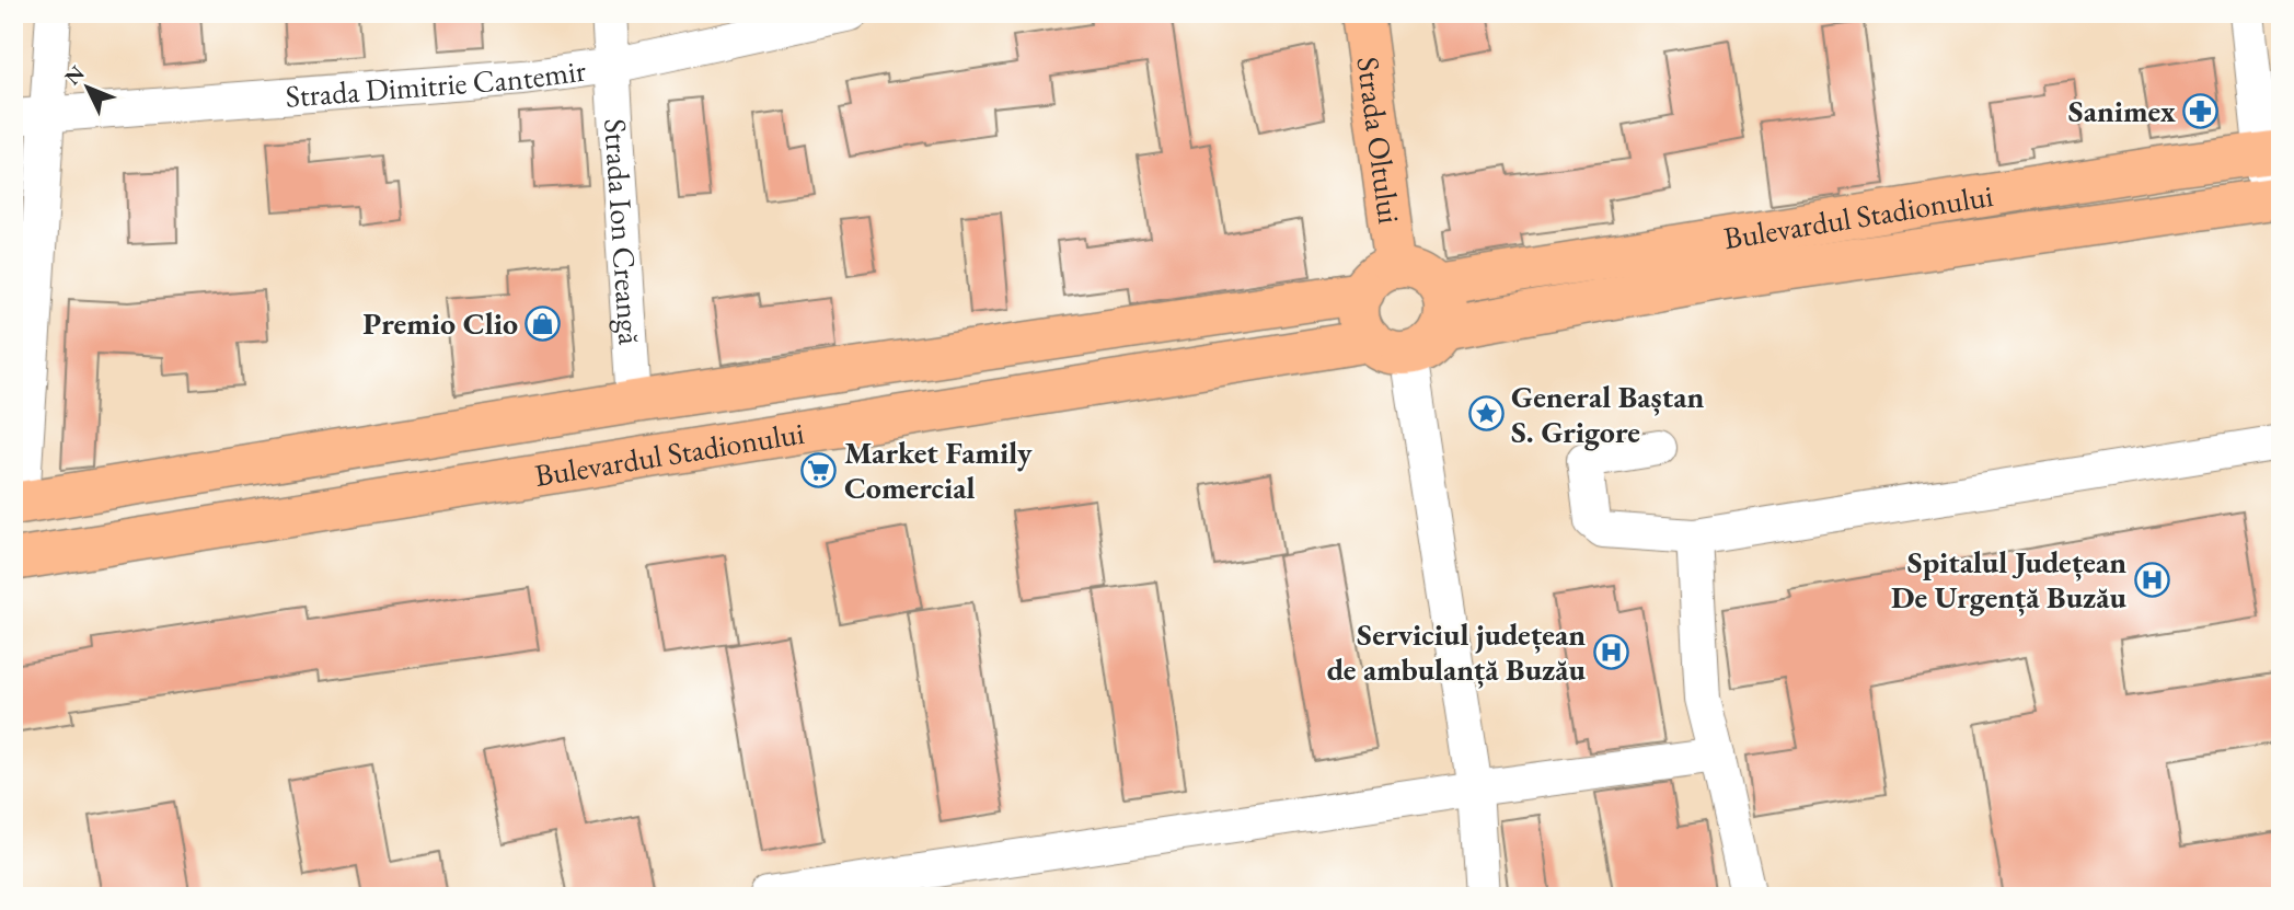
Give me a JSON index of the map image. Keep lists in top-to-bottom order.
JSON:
{
  "streets": {
    "main road": ["Strada Oltului", "Bulevardul Stadionului"],
    "street": ["Strada Dimitrie Cantemir", "Strada Ion Creangă"]
  },
  "crossings": [
    ["Strada Dimitrie Cantemir", "Strada Ion Creangă"],
    ["Strada Oltului", "Bulevardul Stadionului"],
    ["Bulevardul Stadionului", "Strada Ion Creangă"]
  ],
  "places": {
    "pharmacy": ["Sanimex"],
    "shop": ["Premio Clio"],
    "place": ["General Baștan S. Grigore"],
    "supermarket": ["Market Family Comercial"],
    "hospital": ["Spitalul Județean De Urgență Buzău", "Serviciul județean de ambulanță Buzău"]
  },
  "north": "top left"
}
